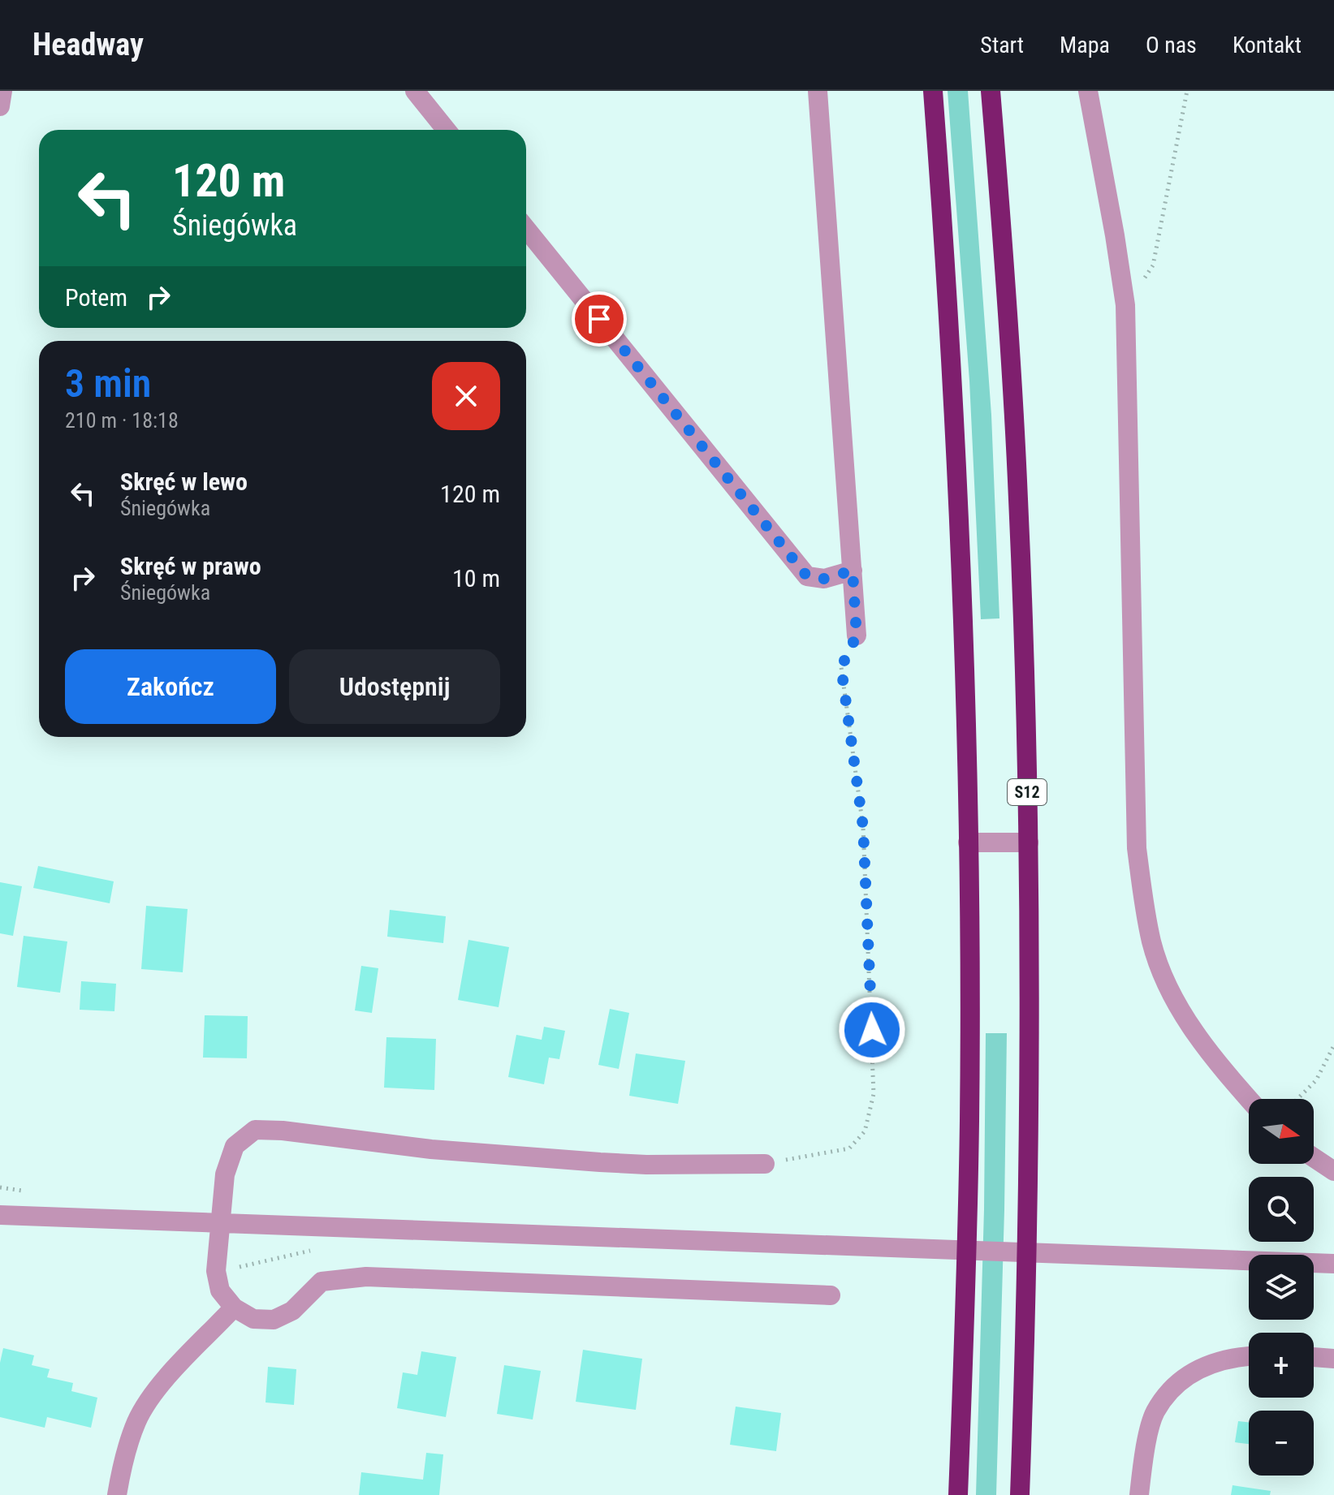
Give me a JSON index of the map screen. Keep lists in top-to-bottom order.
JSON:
{
  "streets": {
    "highway": ["S12"]
  },
  "north": "right",
  "page": {
    "header": "Headway",
    "nav": [
      "Start",
      "Mapa",
      "O nas",
      "Kontakt"
    ],
    "turn": ["120 m", "Śniegówka"],
    "then": "Potem",
    "heading": ["3 min", "210 m · 18:18"],
    "list": [
      {
        "name": "Skręć w lewo",
        "note": "Śniegówka",
        "value": "120 m"
      },
      {
        "name": "Skręć w prawo",
        "note": "Śniegówka",
        "value": "10 m"
      }
    ],
    "buttons": ["Zakończ", "Udostępnij"],
    "map_buttons": ["+", "−"]
  }
}
